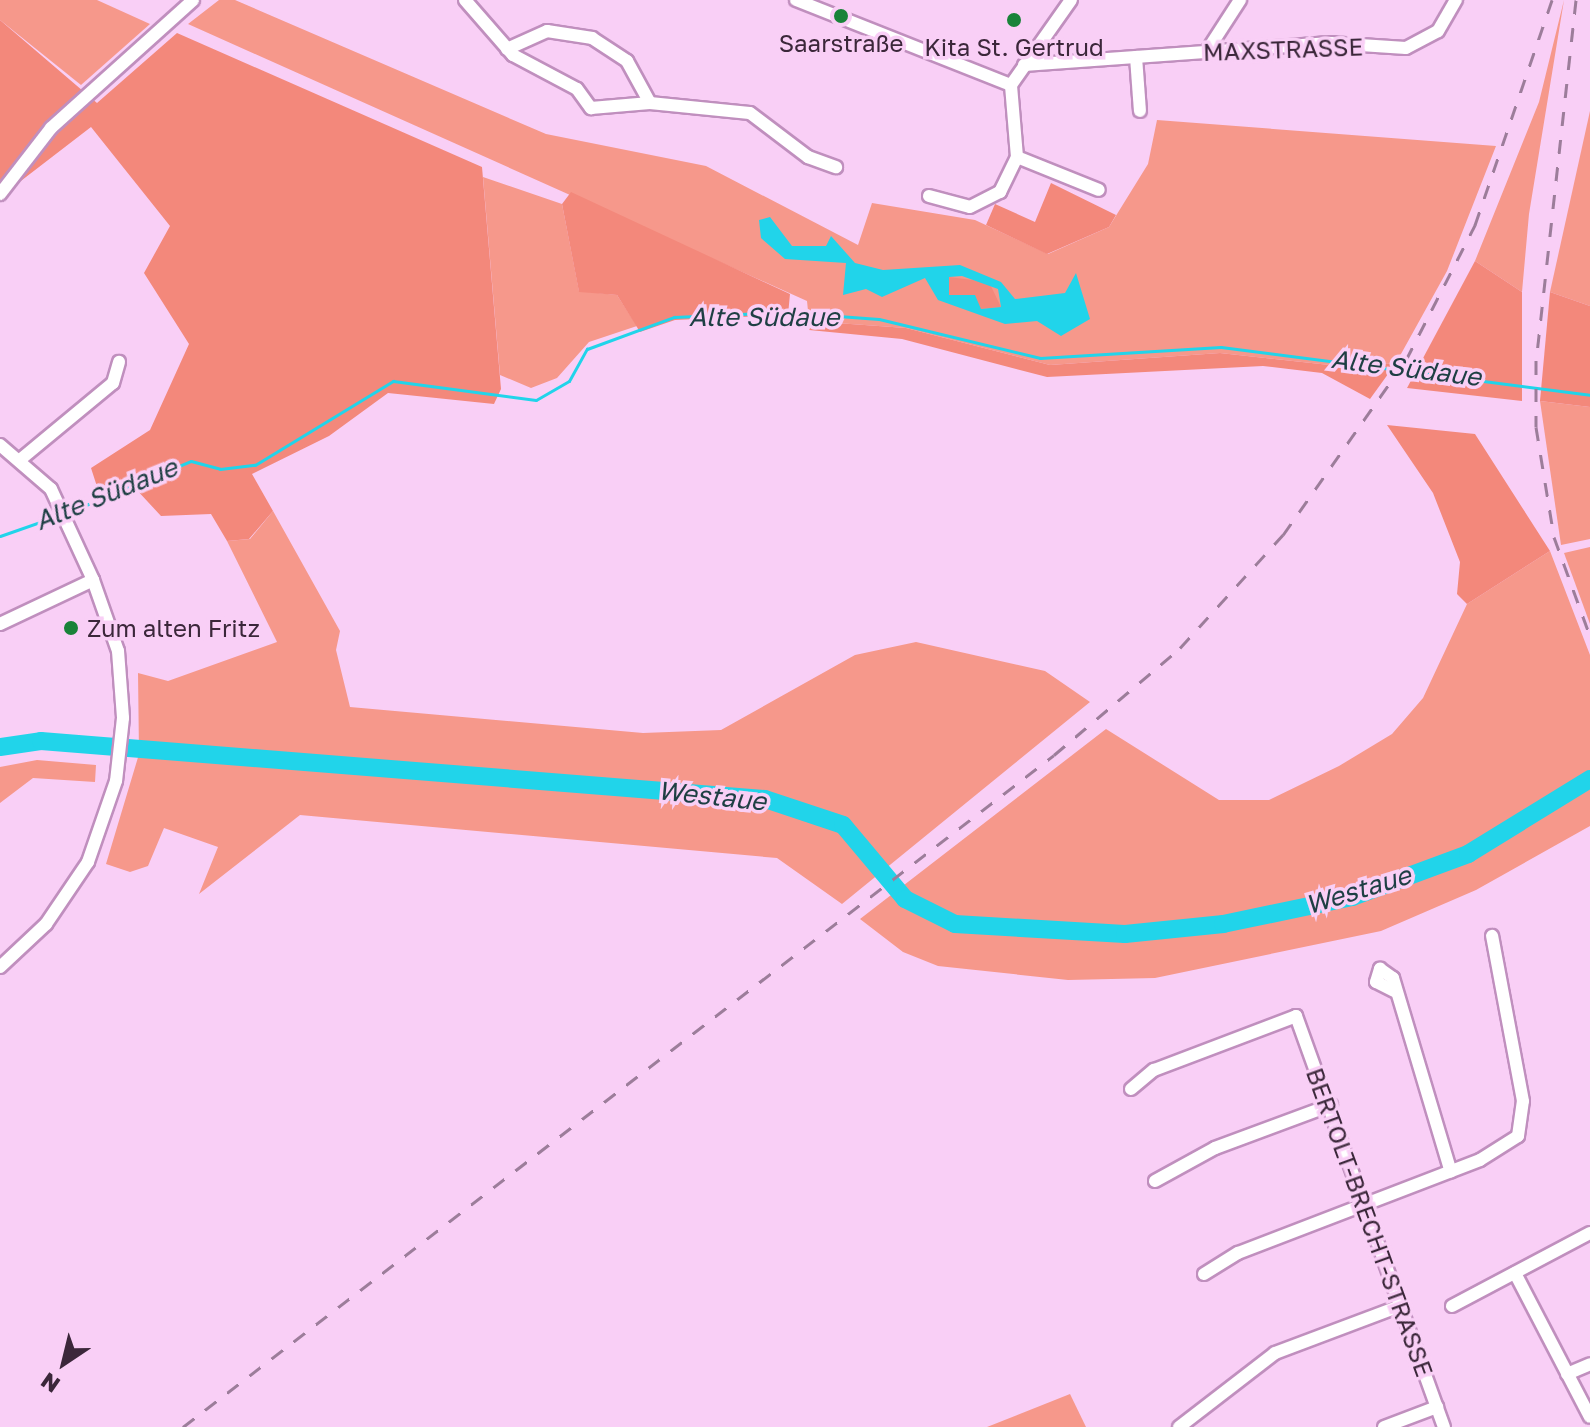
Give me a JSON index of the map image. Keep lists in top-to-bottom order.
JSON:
{
  "streets": {
    "street": ["MAXSTRASSE", "BERTOLT-BRECHT-STRASSE"]
  },
  "water": ["Alte Südaue", "Westaue"],
  "places": ["Saarstraße", "Kita St. Gertrud", "Zum alten Fritz"],
  "north": "bottom left"
}
